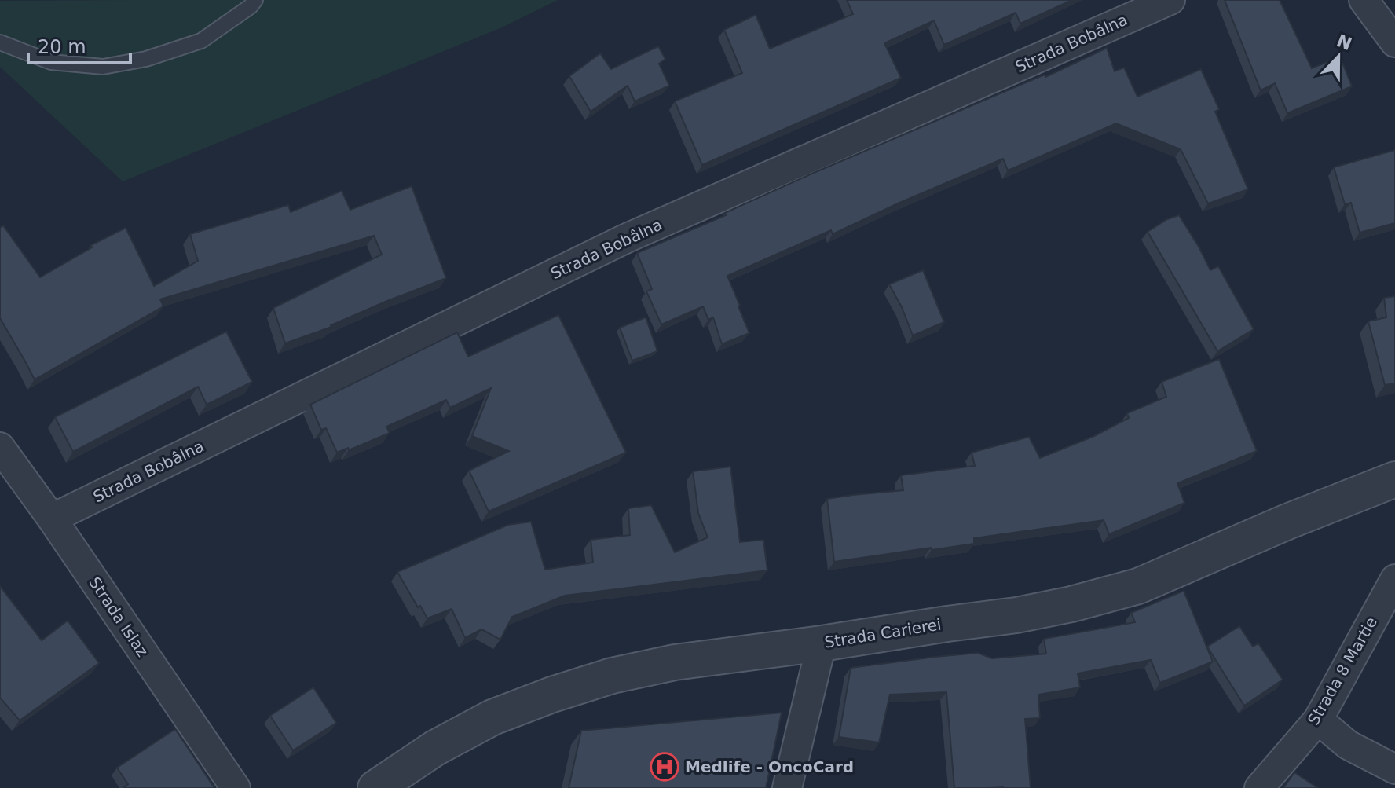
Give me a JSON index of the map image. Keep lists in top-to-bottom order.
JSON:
{
  "streets": {
    "street": [
      "Strada Bobâlna",
      "Strada Islaz",
      "Strada Carierei",
      "Strada 8 Martie"
    ]
  },
  "crossings": [
    ["Strada Bobâlna", "Strada Islaz"]
  ],
  "places": {
    "hospital": ["Medlife - OncoCard"]
  },
  "scale_bar": "20 m",
  "north": "top"
}
